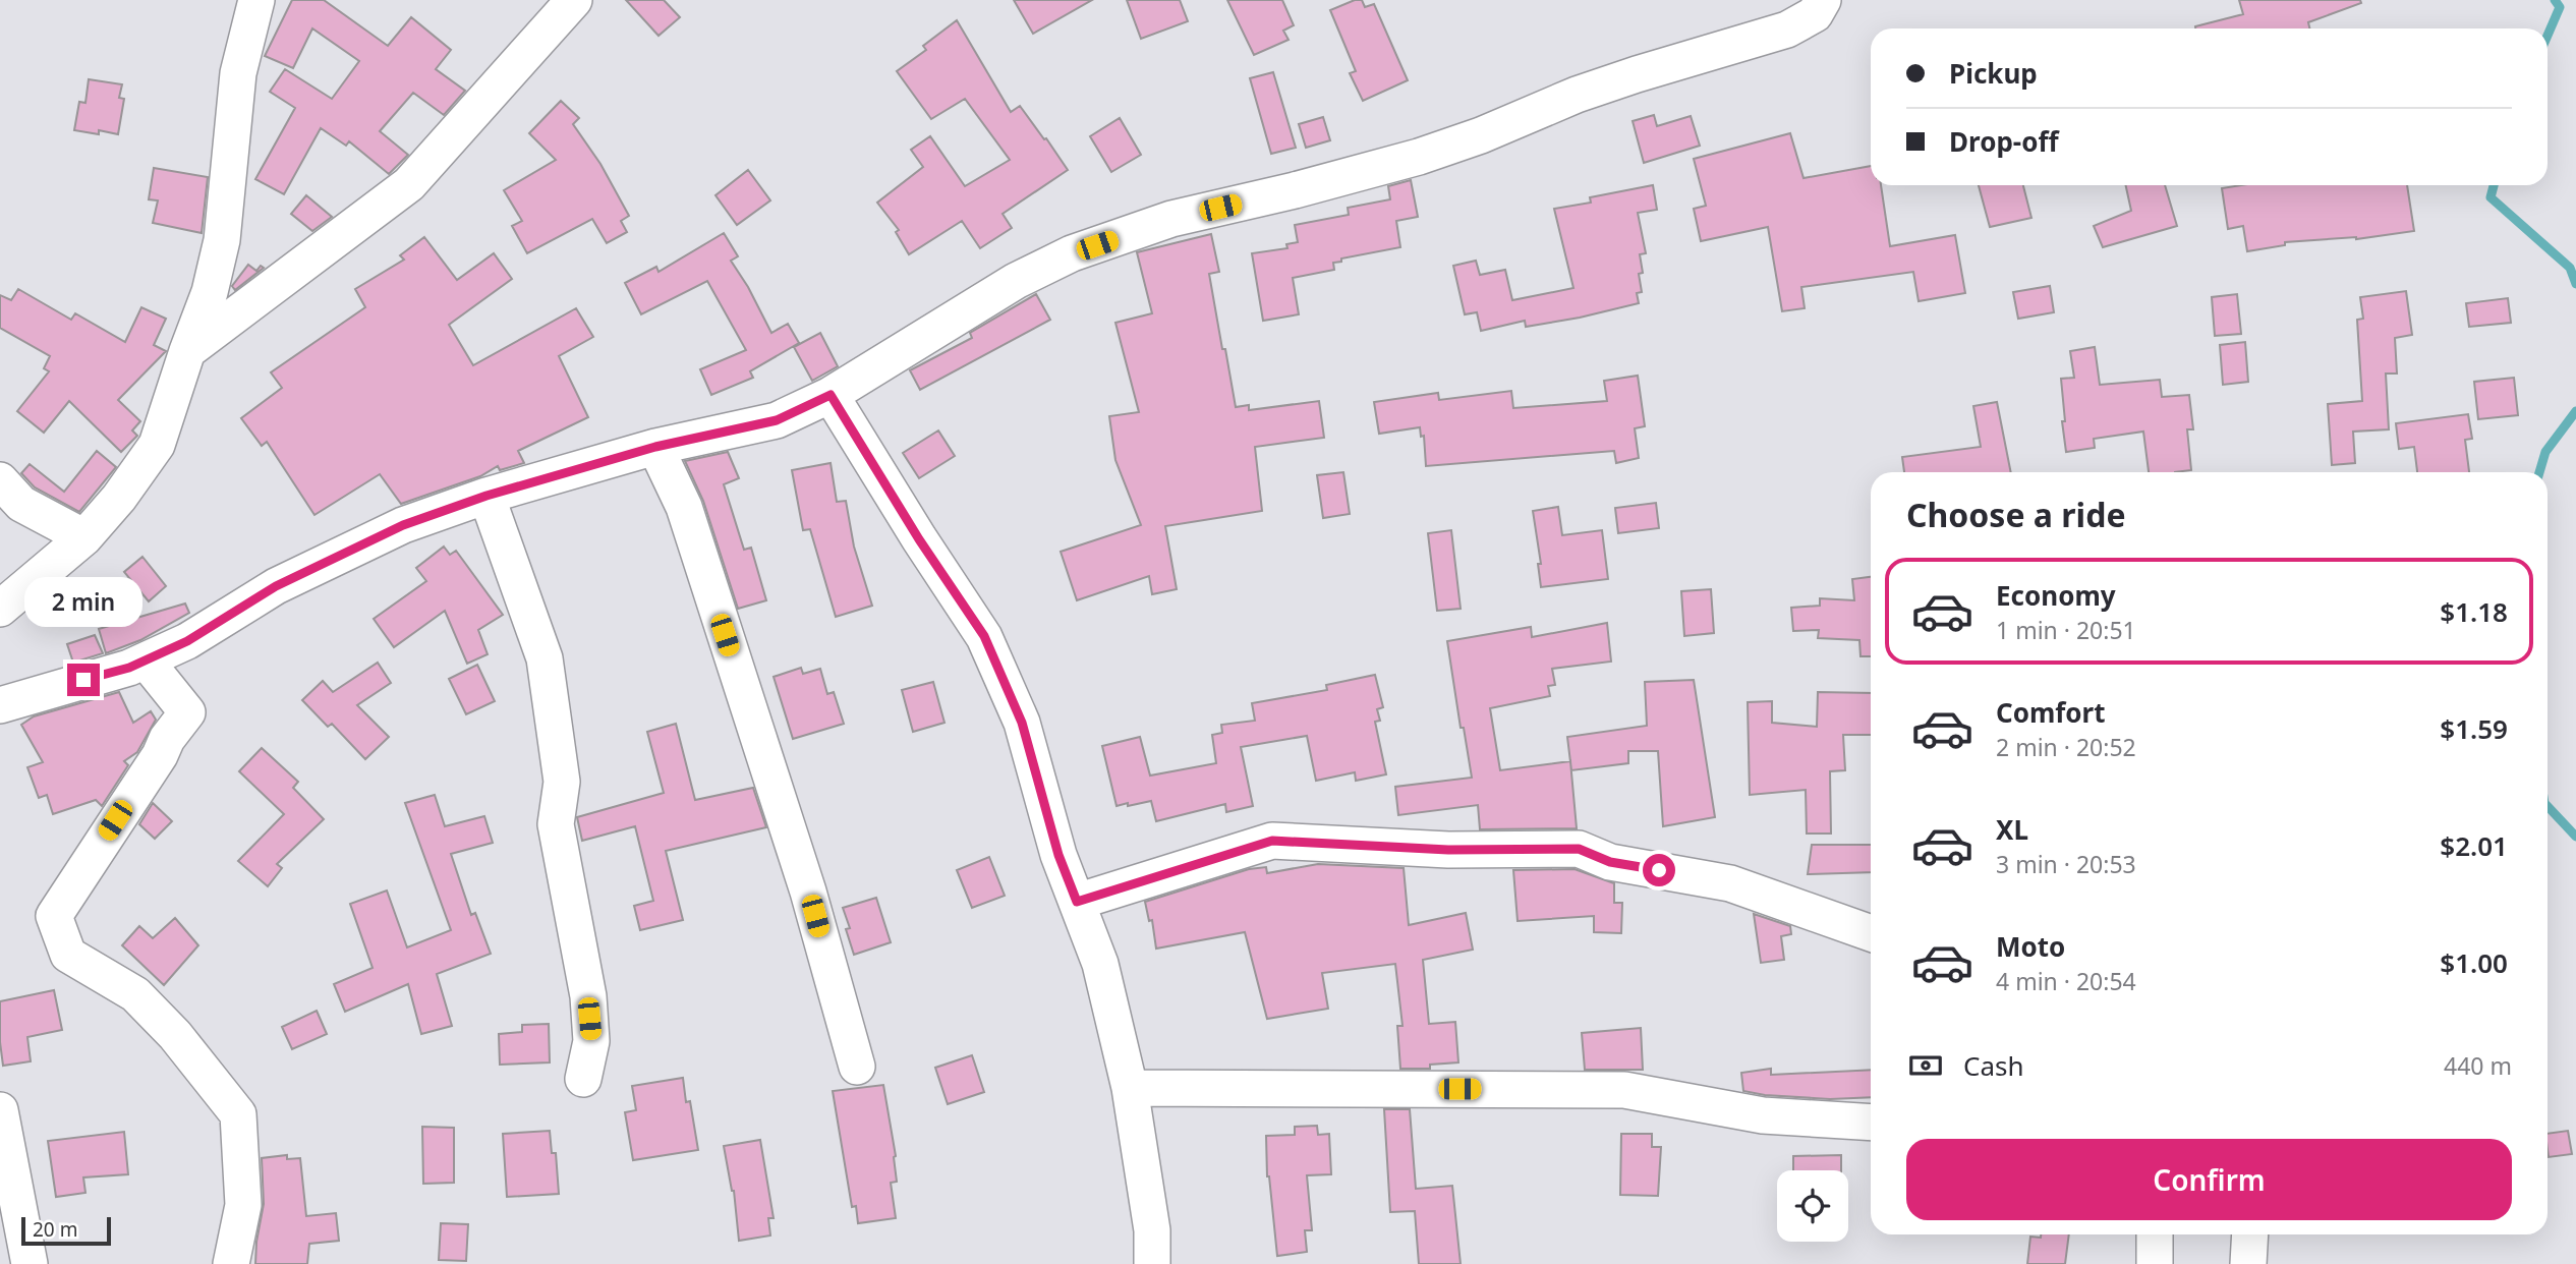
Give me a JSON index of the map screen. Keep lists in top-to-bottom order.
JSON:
{
  "scale_bar": "20 m",
  "page": {
    "banner": ["Pickup", "Drop-off"],
    "heading": "Choose a ride",
    "list": [
      {
        "name": "Economy",
        "note": "1 min · 20:51",
        "value": "$1.18"
      },
      {
        "name": "Comfort",
        "note": "2 min · 20:52",
        "value": "$1.59"
      },
      {
        "name": "XL",
        "note": "3 min · 20:53",
        "value": "$2.01"
      },
      {
        "name": "Moto",
        "note": "4 min · 20:54",
        "value": "$1.00"
      }
    ],
    "bubble": "2 min",
    "pay": ["Cash", "440 m"],
    "buttons": "Confirm",
    "scale": "20 m"
  }
}
